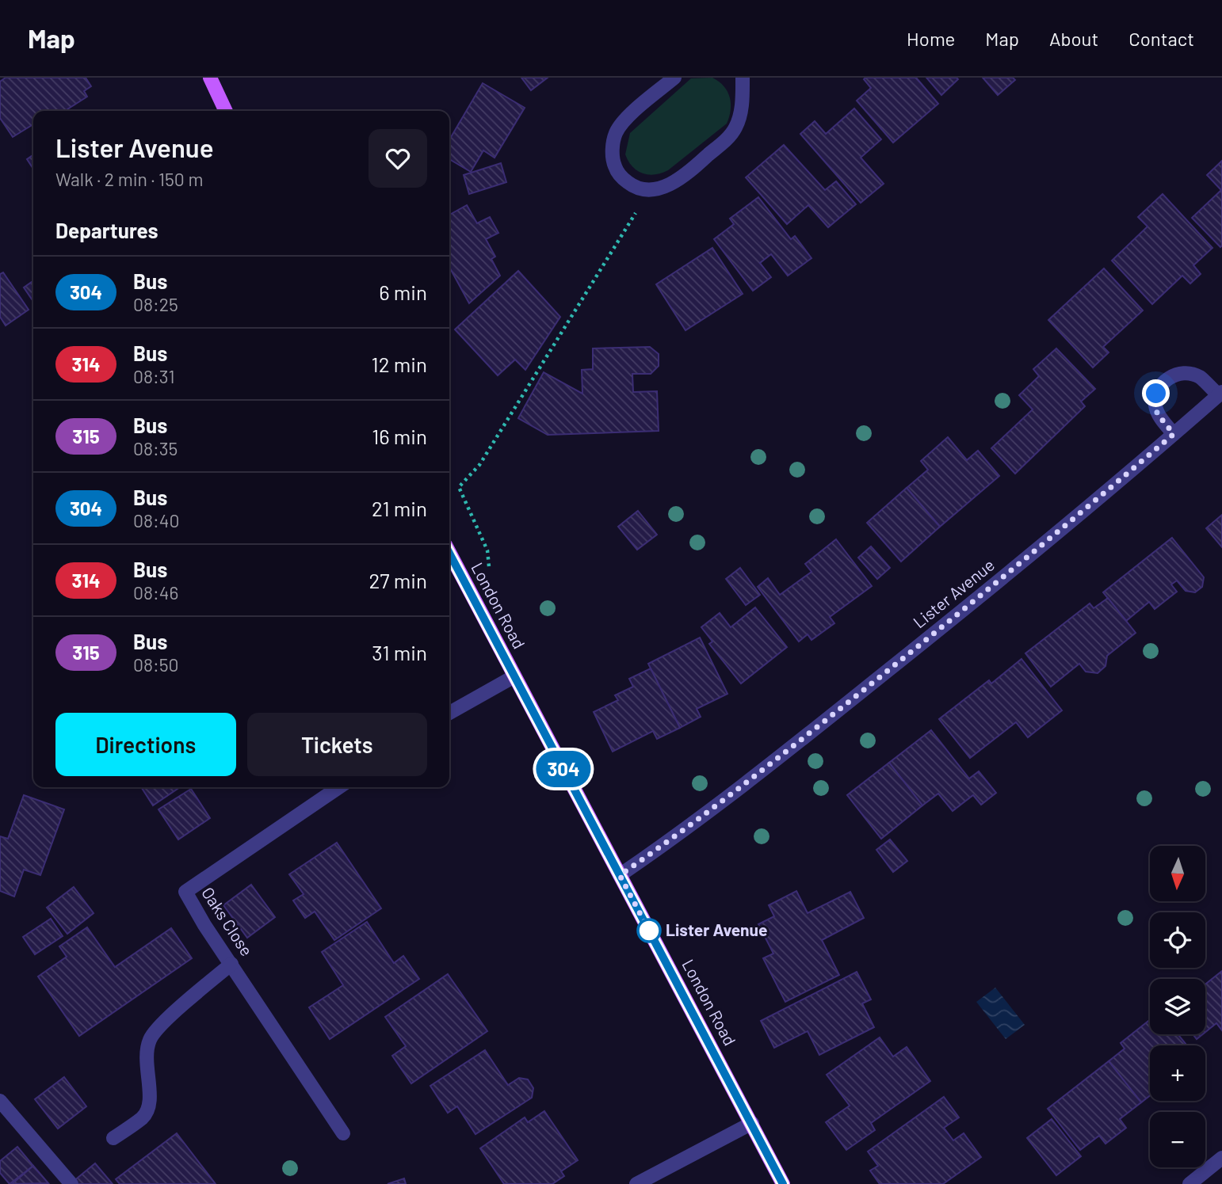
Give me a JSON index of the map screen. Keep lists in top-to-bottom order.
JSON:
{
  "streets": {
    "main road": ["London Road"],
    "street": ["Lister Avenue", "Oaks Close"]
  },
  "crossings": [
    ["Lister Avenue", "London Road"]
  ],
  "places": ["Lister Avenue"],
  "lines": ["bus line 304"],
  "north": "bottom",
  "page": {
    "header": "Map",
    "nav": [
      "Home",
      "Map",
      "About",
      "Contact"
    ],
    "on_map": "304",
    "heading": [
      ["Lister Avenue", "Walk · 2 min · 150 m"],
      "Departures"
    ],
    "list": [
      {
        "mark": "304",
        "name": "Bus",
        "note": "08:25",
        "value": "6 min"
      },
      {
        "mark": "314",
        "name": "Bus",
        "note": "08:31",
        "value": "12 min"
      },
      {
        "mark": "315",
        "name": "Bus",
        "note": "08:35",
        "value": "16 min"
      },
      {
        "mark": "304",
        "name": "Bus",
        "note": "08:40",
        "value": "21 min"
      },
      {
        "mark": "314",
        "name": "Bus",
        "note": "08:46",
        "value": "27 min"
      },
      {
        "mark": "315",
        "name": "Bus",
        "note": "08:50",
        "value": "31 min"
      }
    ],
    "buttons": ["Directions", "Tickets"],
    "map_buttons": ["+", "−"]
  }
}
